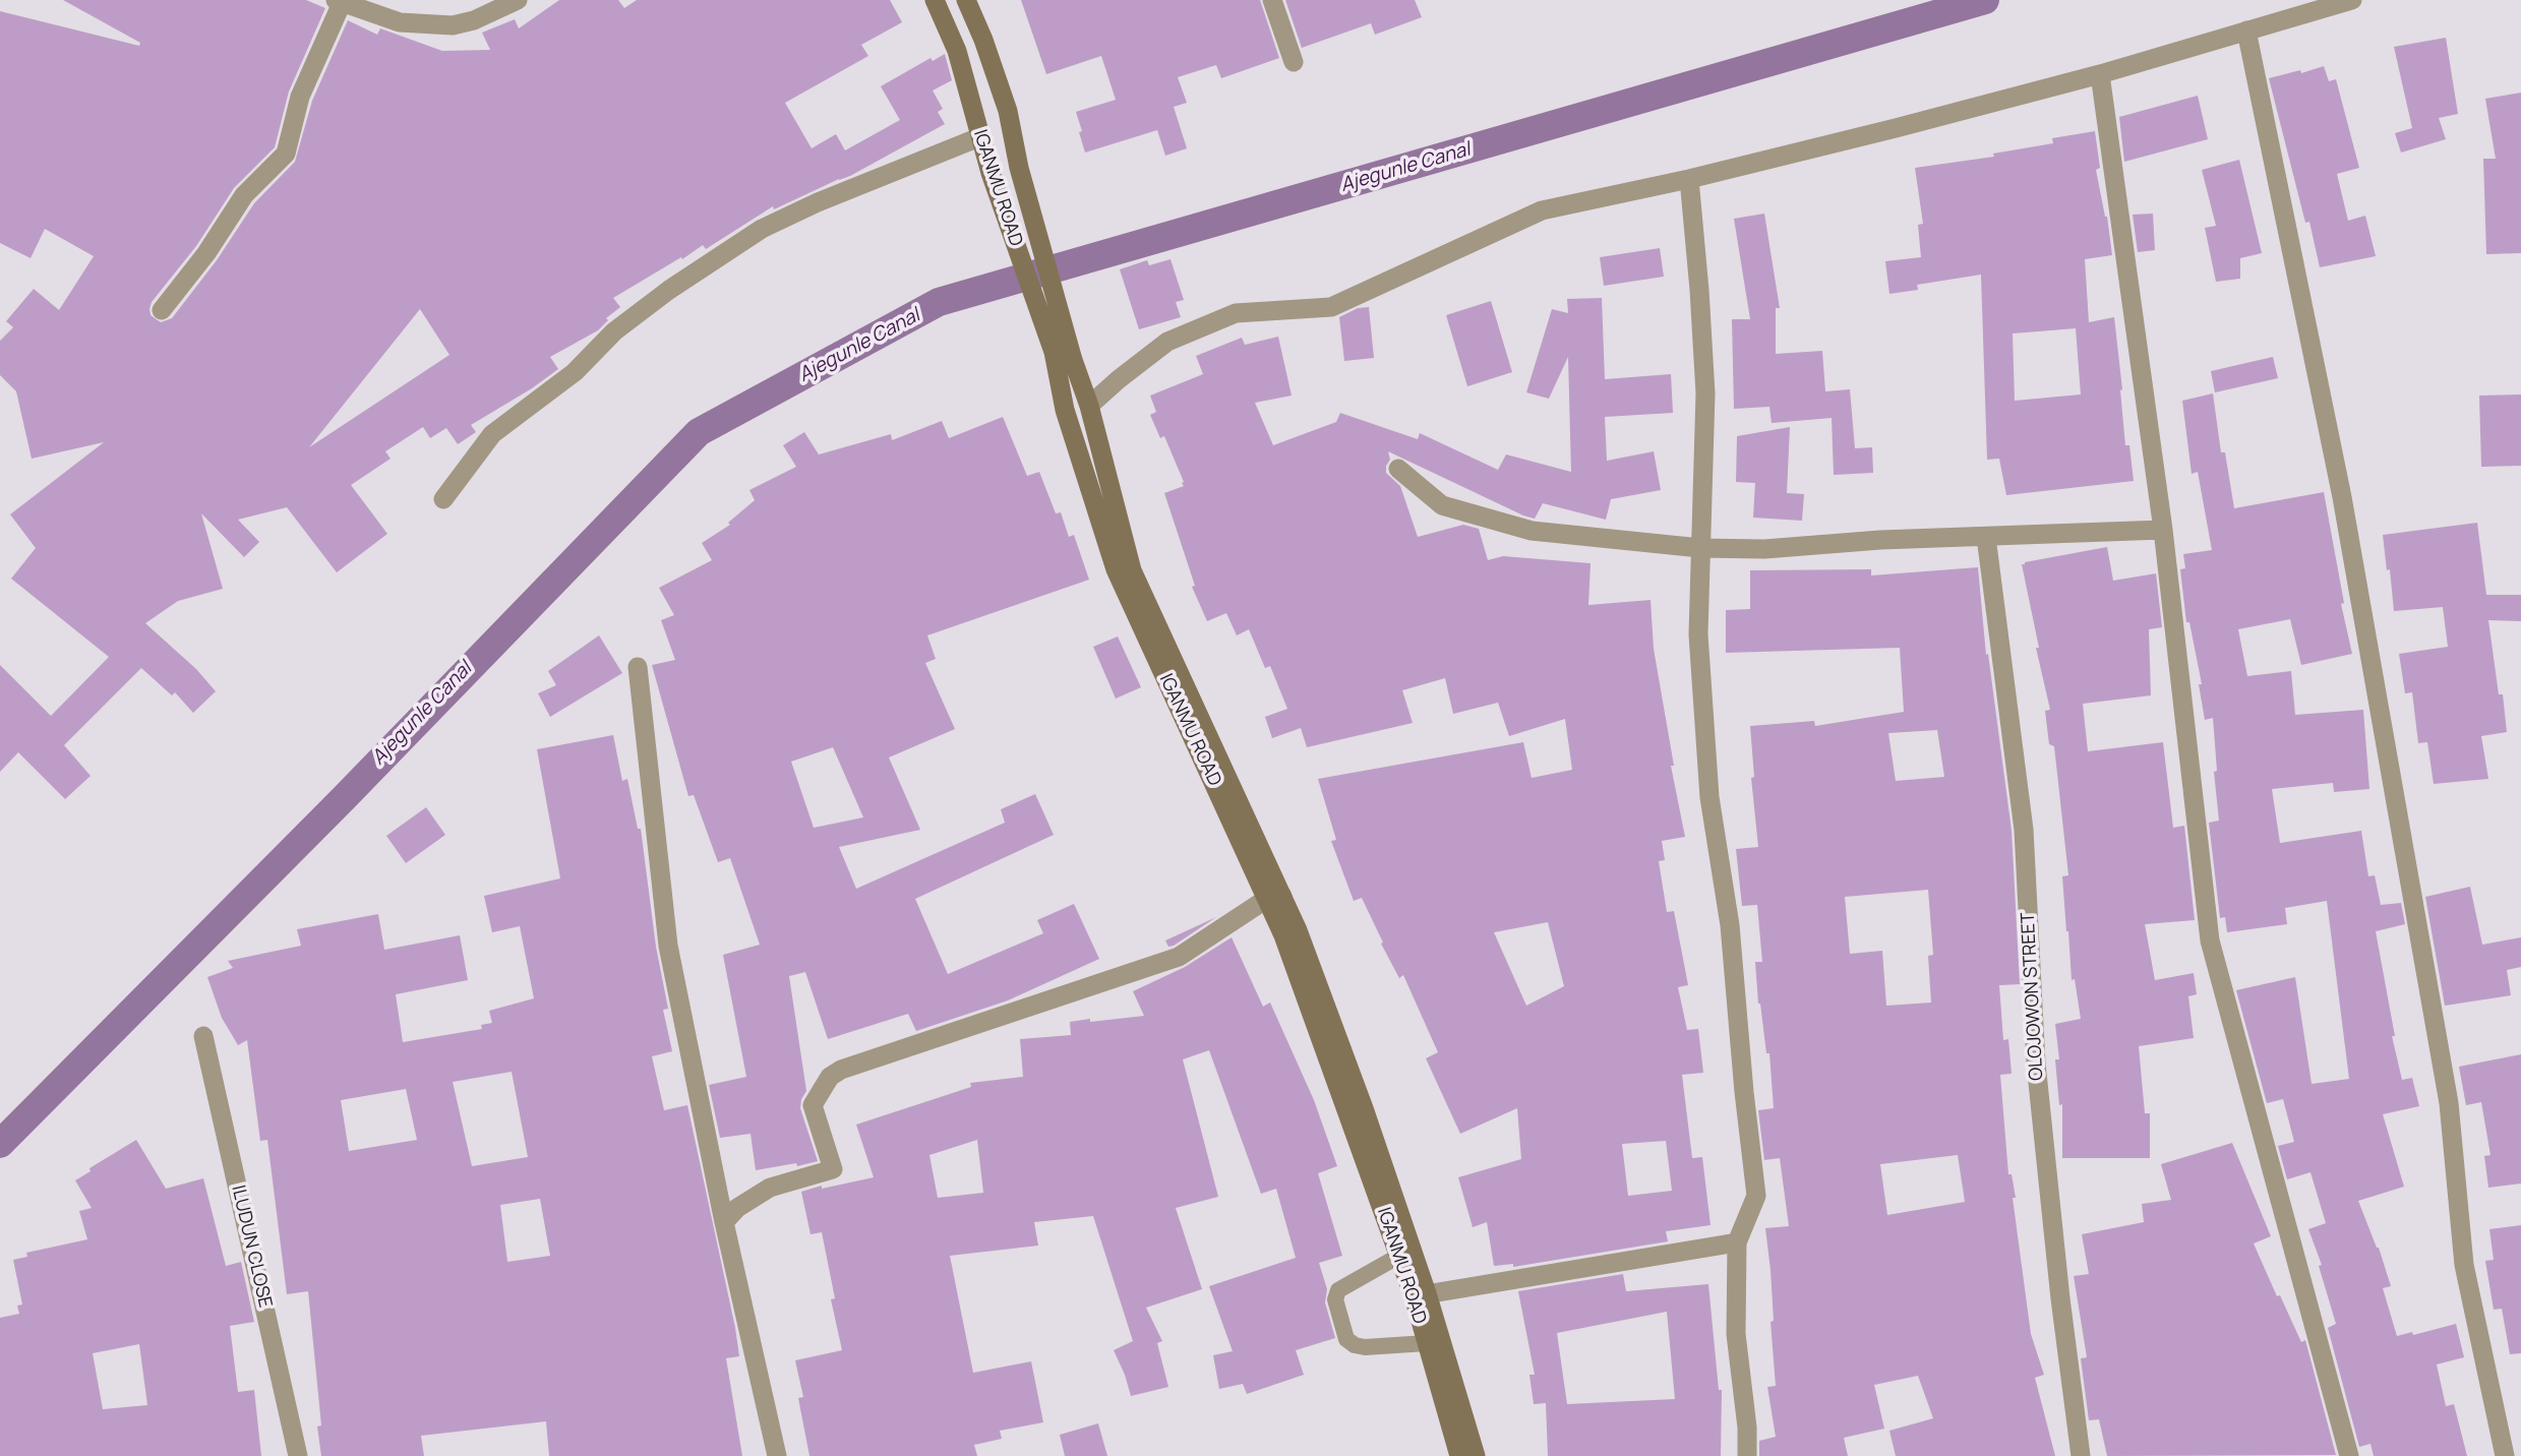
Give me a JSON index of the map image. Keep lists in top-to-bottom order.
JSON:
{
  "streets": {
    "main road": ["IGANMU ROAD"],
    "street": ["OLOJOWON STREET", "ILUDUN CLOSE"]
  },
  "water": ["Ajegunle Canal"]
}
